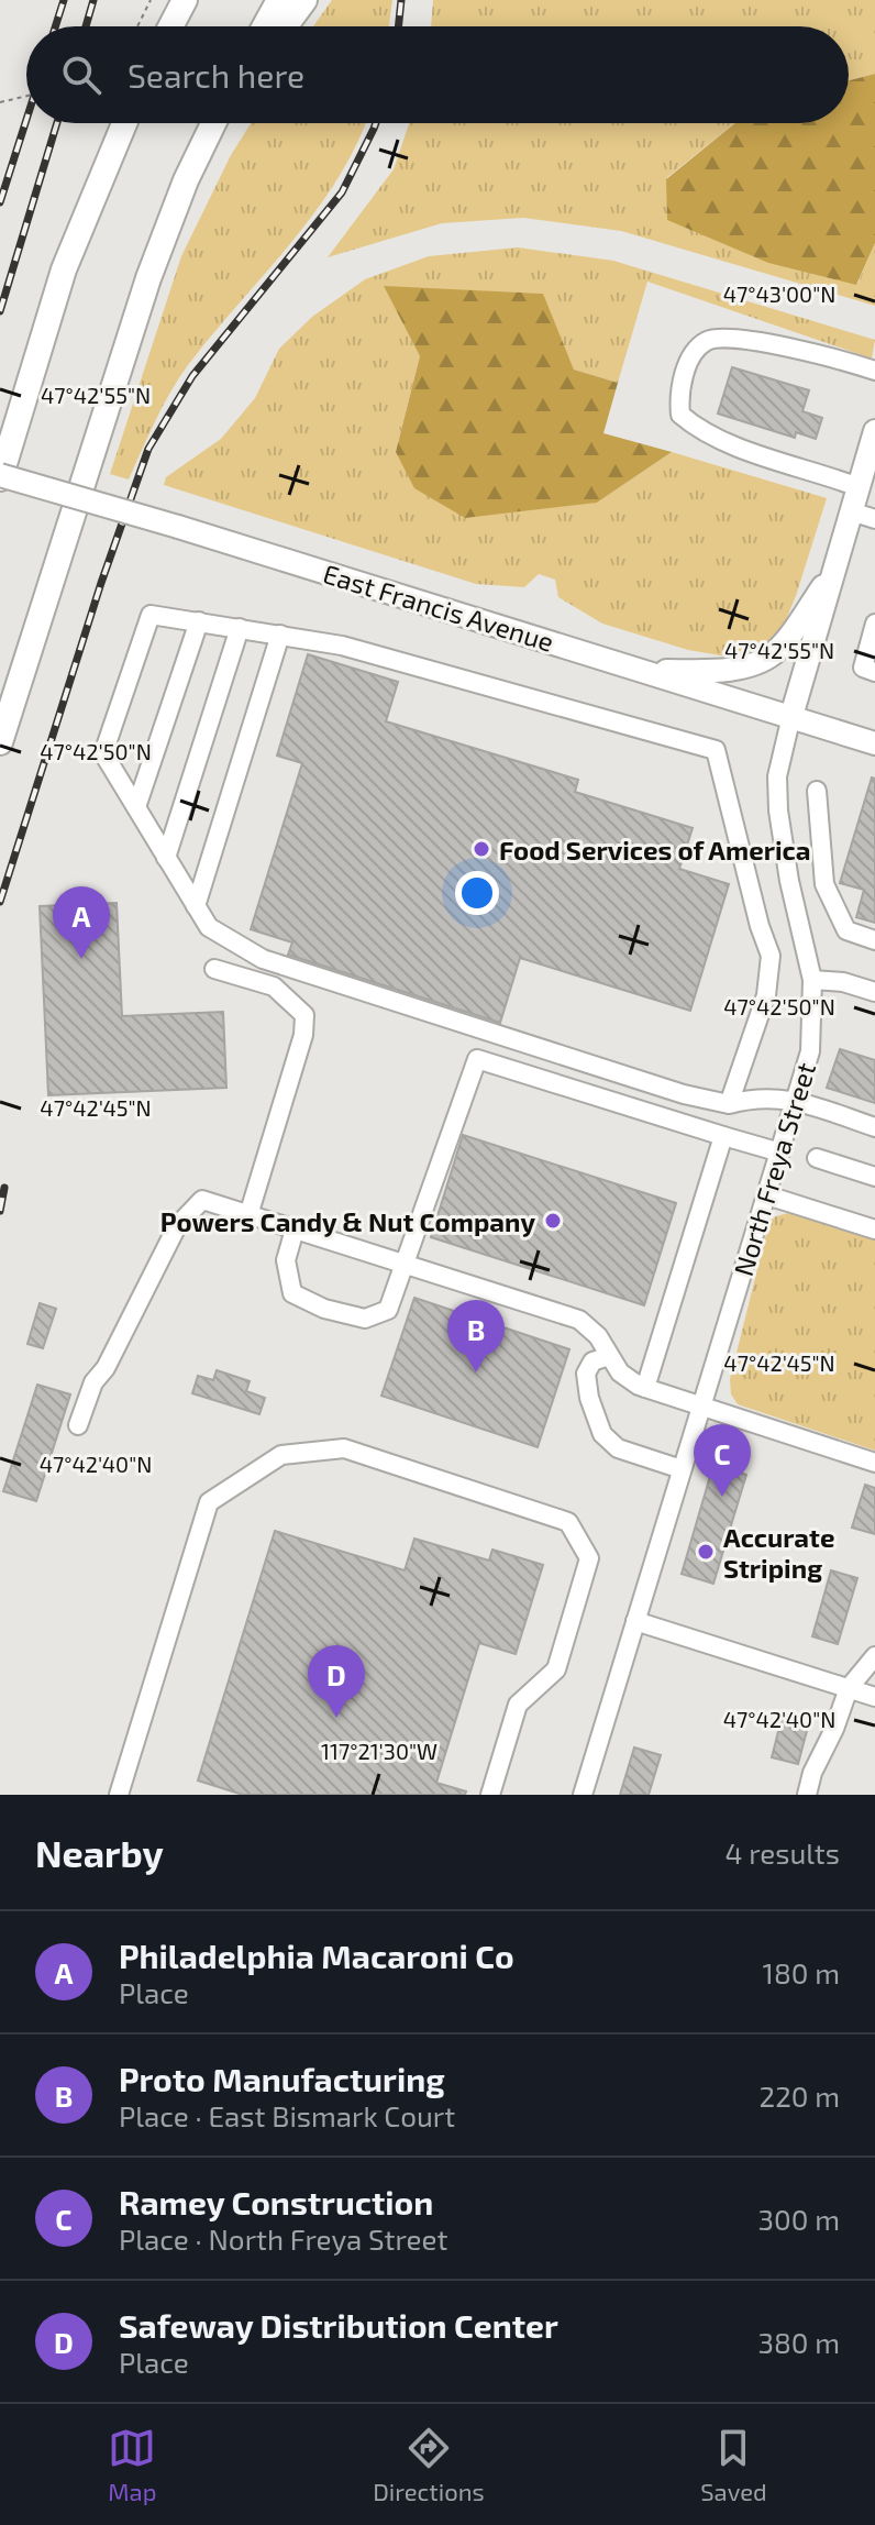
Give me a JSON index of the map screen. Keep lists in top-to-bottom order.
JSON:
{
  "streets": {
    "main road": ["East Francis Avenue", "North Freya Street"]
  },
  "crossings": [
    ["East Francis Avenue", "North Freya Street"]
  ],
  "places": ["Food Services of America", "Powers Candy & Nut Company", "Accurate Striping"],
  "page": {
    "search": "Search here",
    "pins": [
      "A",
      "B",
      "C",
      "D"
    ],
    "heading": ["Nearby", "4 results"],
    "list": [
      {
        "mark": "A",
        "name": "Philadelphia Macaroni Co",
        "note": "Place",
        "value": "180 m"
      },
      {
        "mark": "B",
        "name": "Proto Manufacturing",
        "note": "Place · East Bismark Court",
        "value": "220 m"
      },
      {
        "mark": "C",
        "name": "Ramey Construction",
        "note": "Place · North Freya Street",
        "value": "300 m"
      },
      {
        "mark": "D",
        "name": "Safeway Distribution Center",
        "note": "Place",
        "value": "380 m"
      }
    ],
    "nav": ["Map", "Directions", "Saved"]
  },
  "coordinates": [
    "47°43'00\"N",
    "47°42'55\"N",
    "47°42'50\"N",
    "47°42'45\"N",
    "47°42'40\"N",
    "117°21'30\"W"
  ]
}
